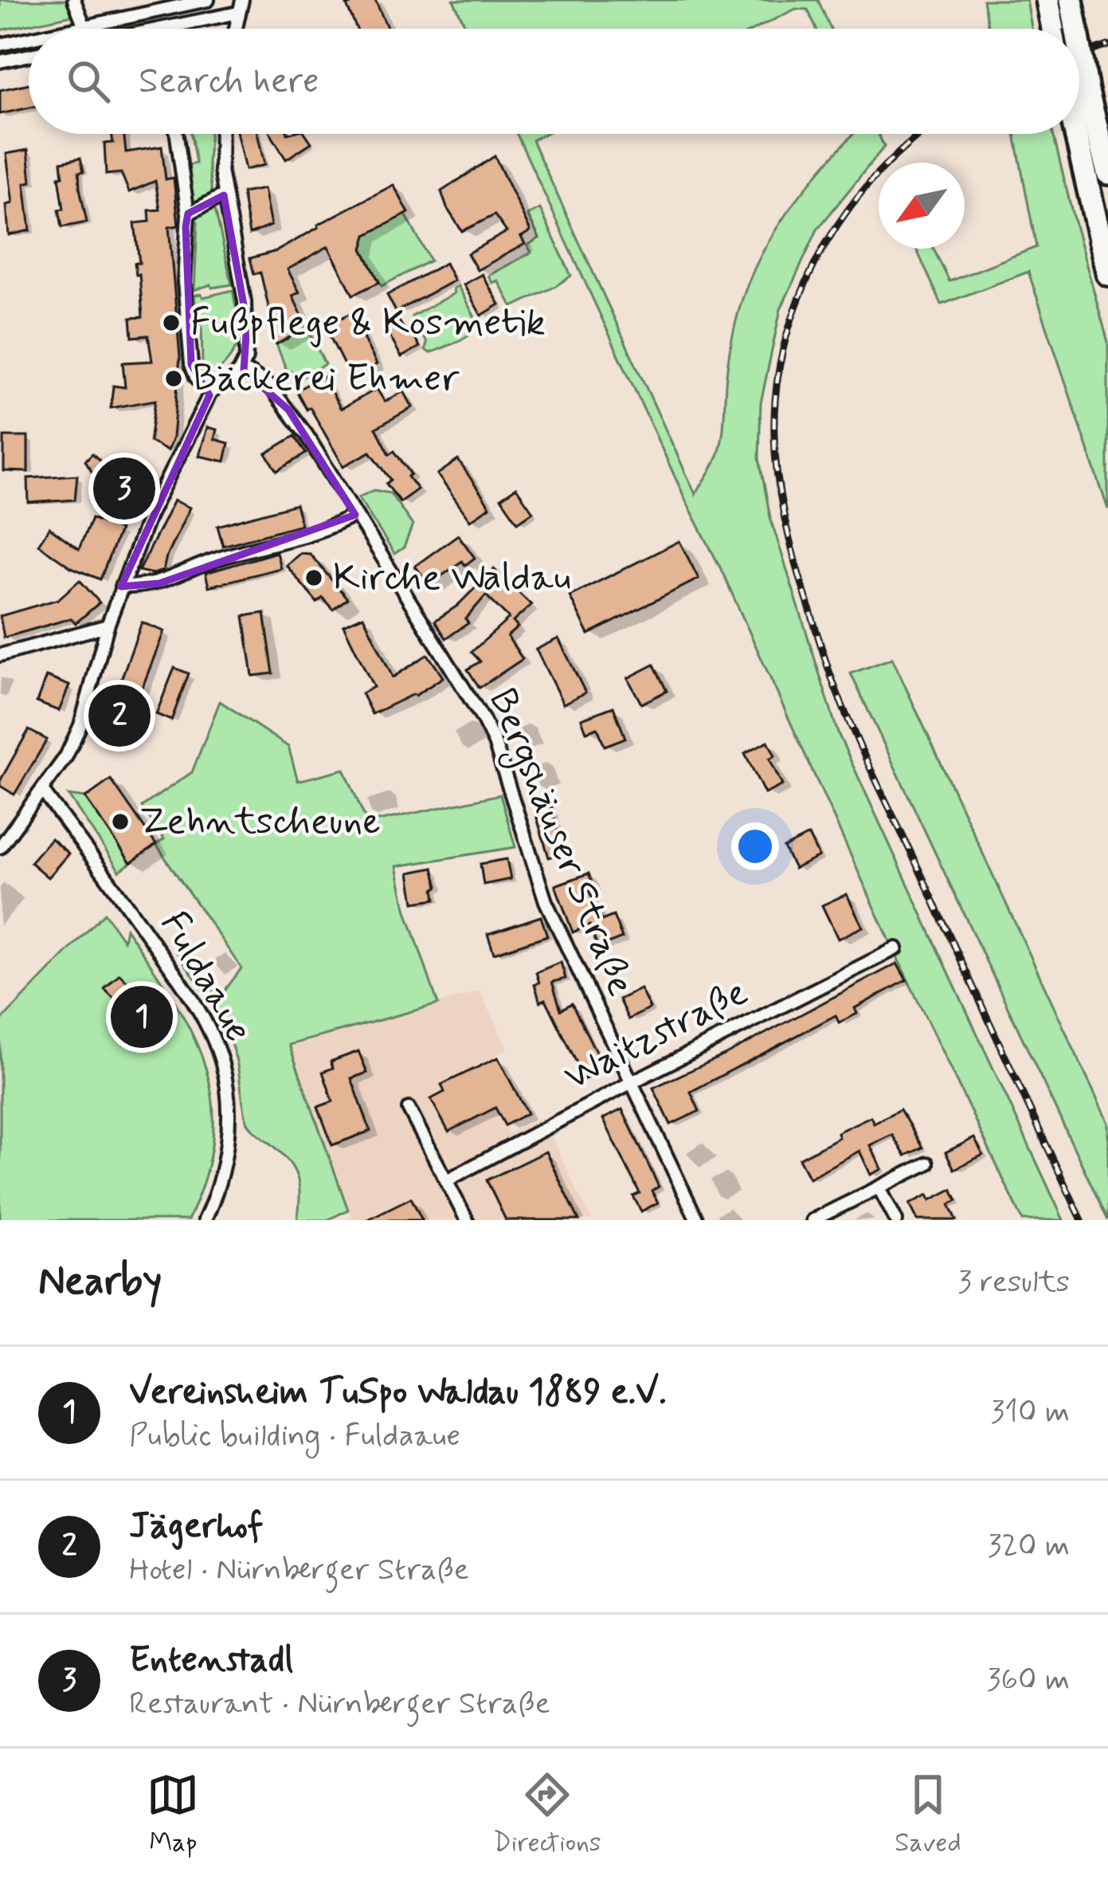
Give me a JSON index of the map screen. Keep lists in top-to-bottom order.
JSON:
{
  "streets": {
    "street": ["Bergshäuser Straße", "Fuldaaue", "Waitzstraße"]
  },
  "crossings": [
    ["Bergshäuser Straße", "Waitzstraße"]
  ],
  "places": [
    "Fußpflege & Kosmetik",
    "Bäckerei Ehmer",
    "Kirche Waldau",
    "Zehntscheune"
  ],
  "north": "bottom left",
  "page": {
    "search": "Search here",
    "pins": ["3", "2", "1"],
    "heading": ["Nearby", "3 results"],
    "list": [
      {
        "mark": "1",
        "name": "Vereinsheim TuSpo Waldau 1889 e.V.",
        "note": "Public building · Fuldaaue",
        "value": "310 m"
      },
      {
        "mark": "2",
        "name": "Jägerhof",
        "note": "Hotel · Nürnberger Straße",
        "value": "320 m"
      },
      {
        "mark": "3",
        "name": "Entenstadl",
        "note": "Restaurant · Nürnberger Straße",
        "value": "360 m"
      }
    ],
    "nav": ["Map", "Directions", "Saved"]
  }
}
